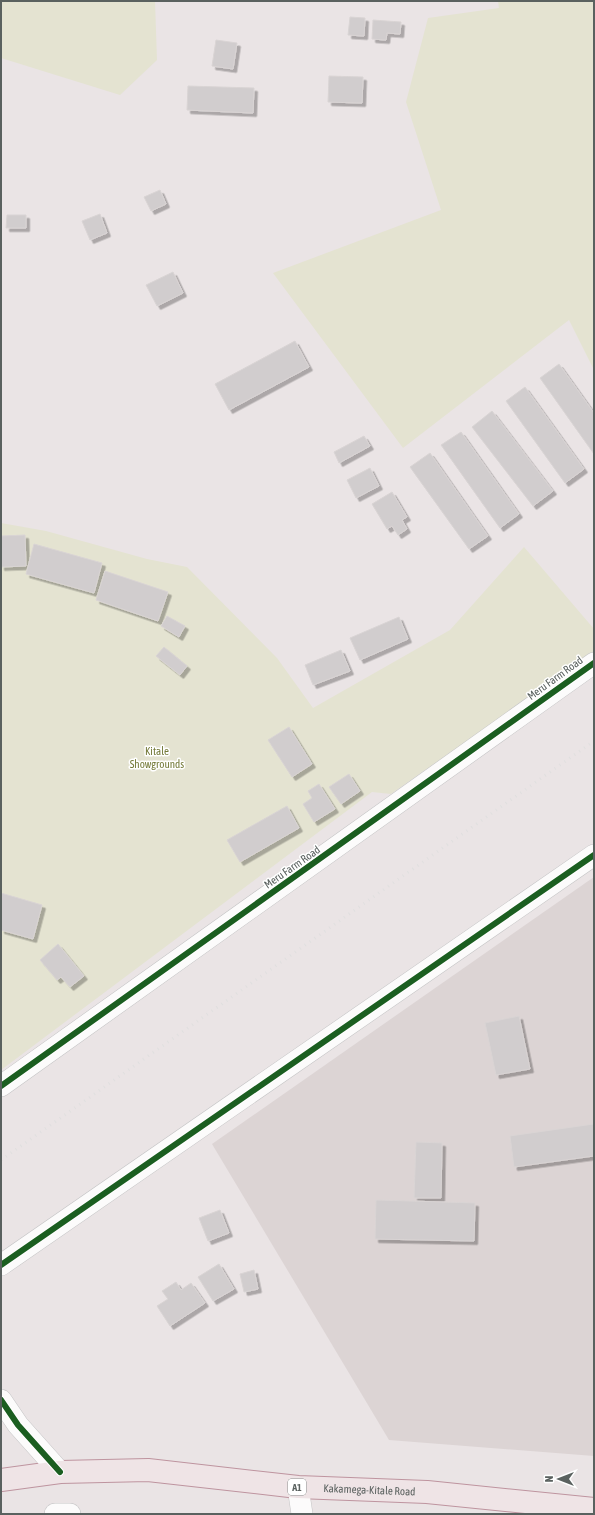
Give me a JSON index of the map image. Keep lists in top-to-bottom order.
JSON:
{
  "streets": {
    "highway": ["A1", "Kakamega-Kitale Road"],
    "street": ["Meru Farm Road"]
  },
  "parks": ["Kitale Showgrounds"],
  "north": "left"
}
